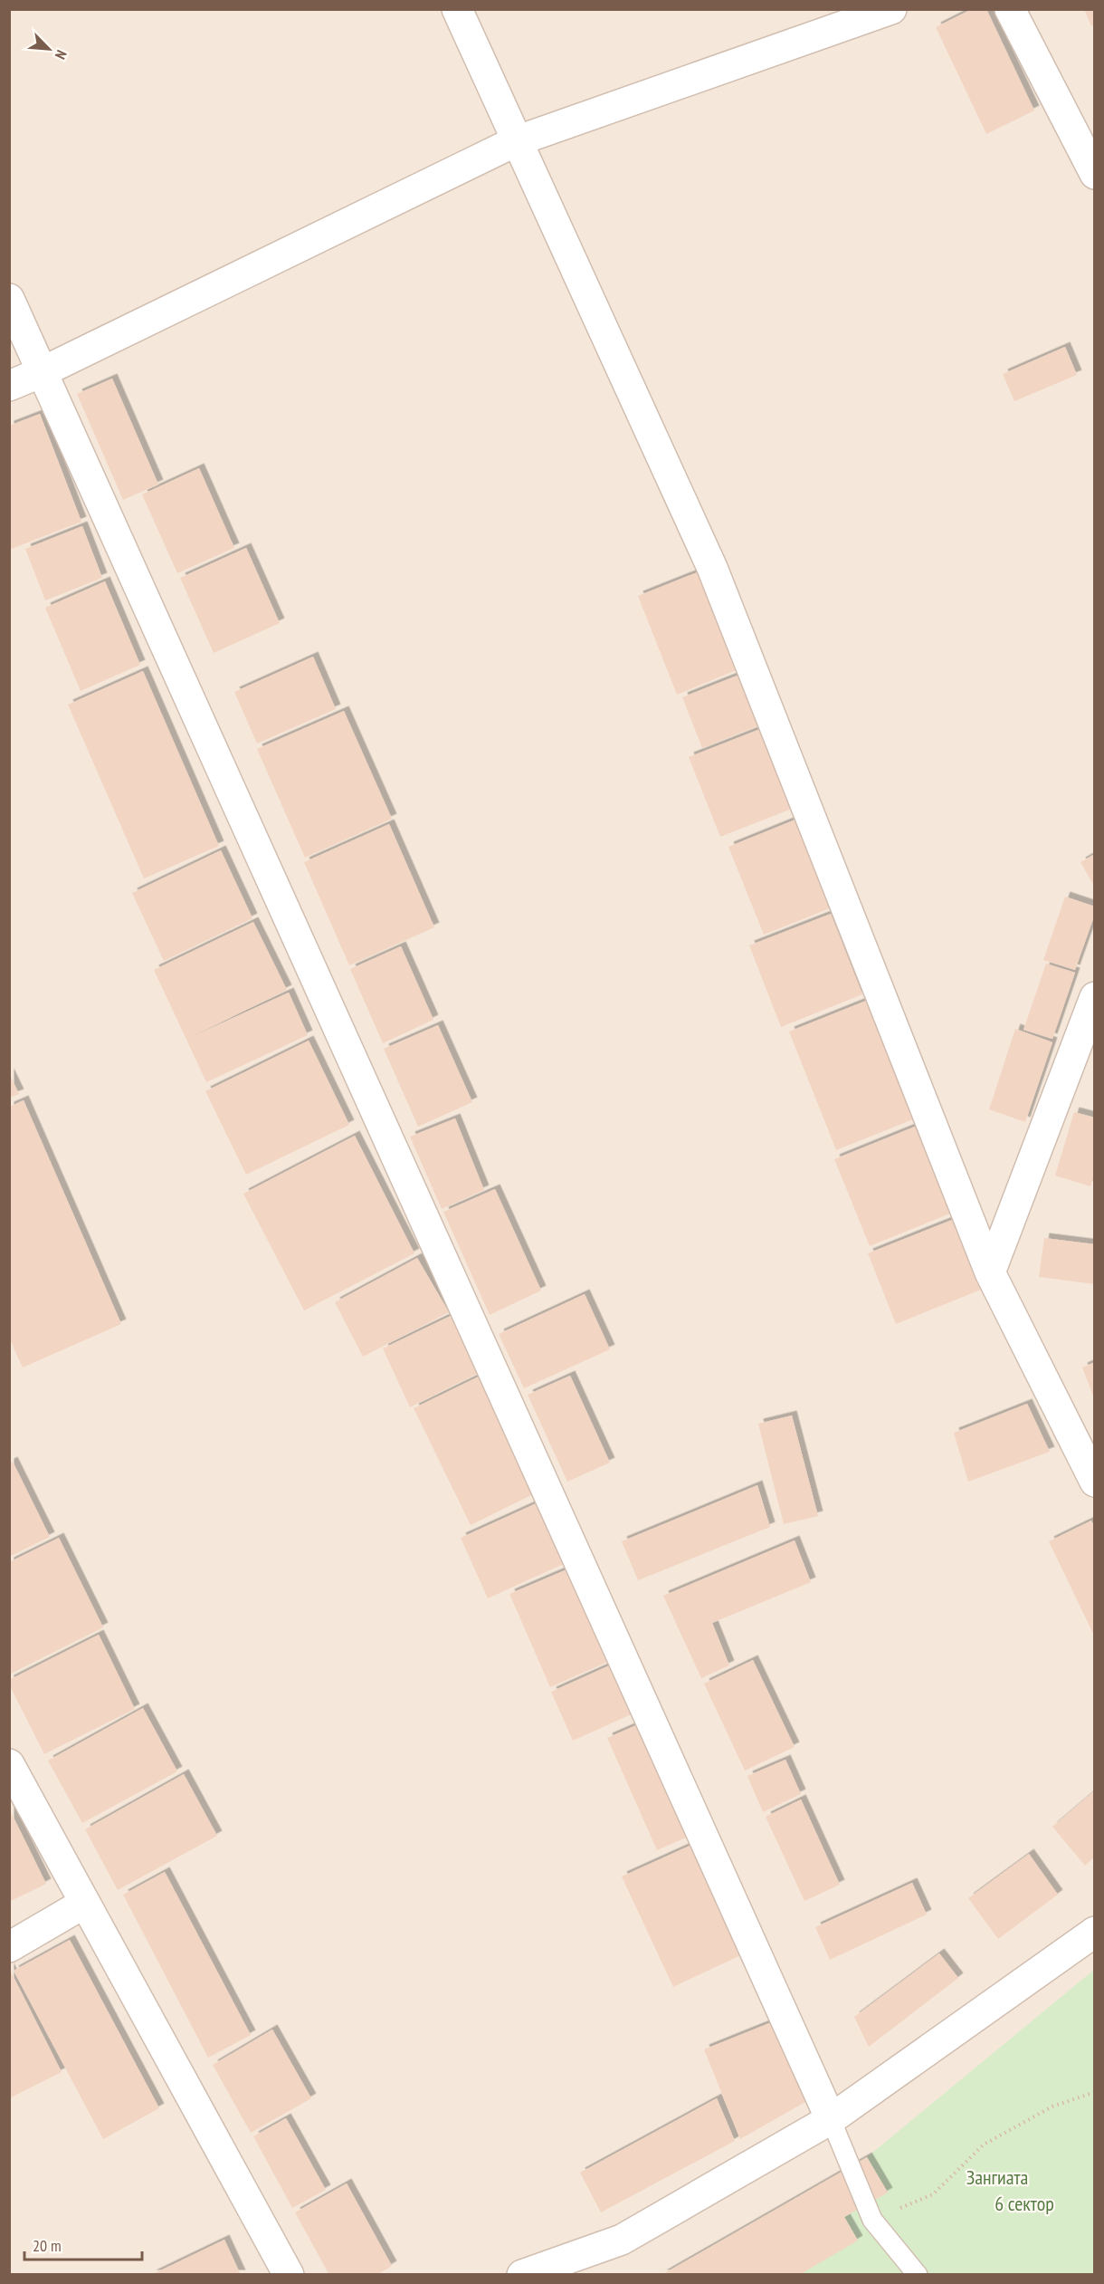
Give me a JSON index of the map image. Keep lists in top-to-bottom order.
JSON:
{
  "parks": ["Зангиата", "6 сектор"],
  "scale_bar": "20 m",
  "north": "bottom right"
}
